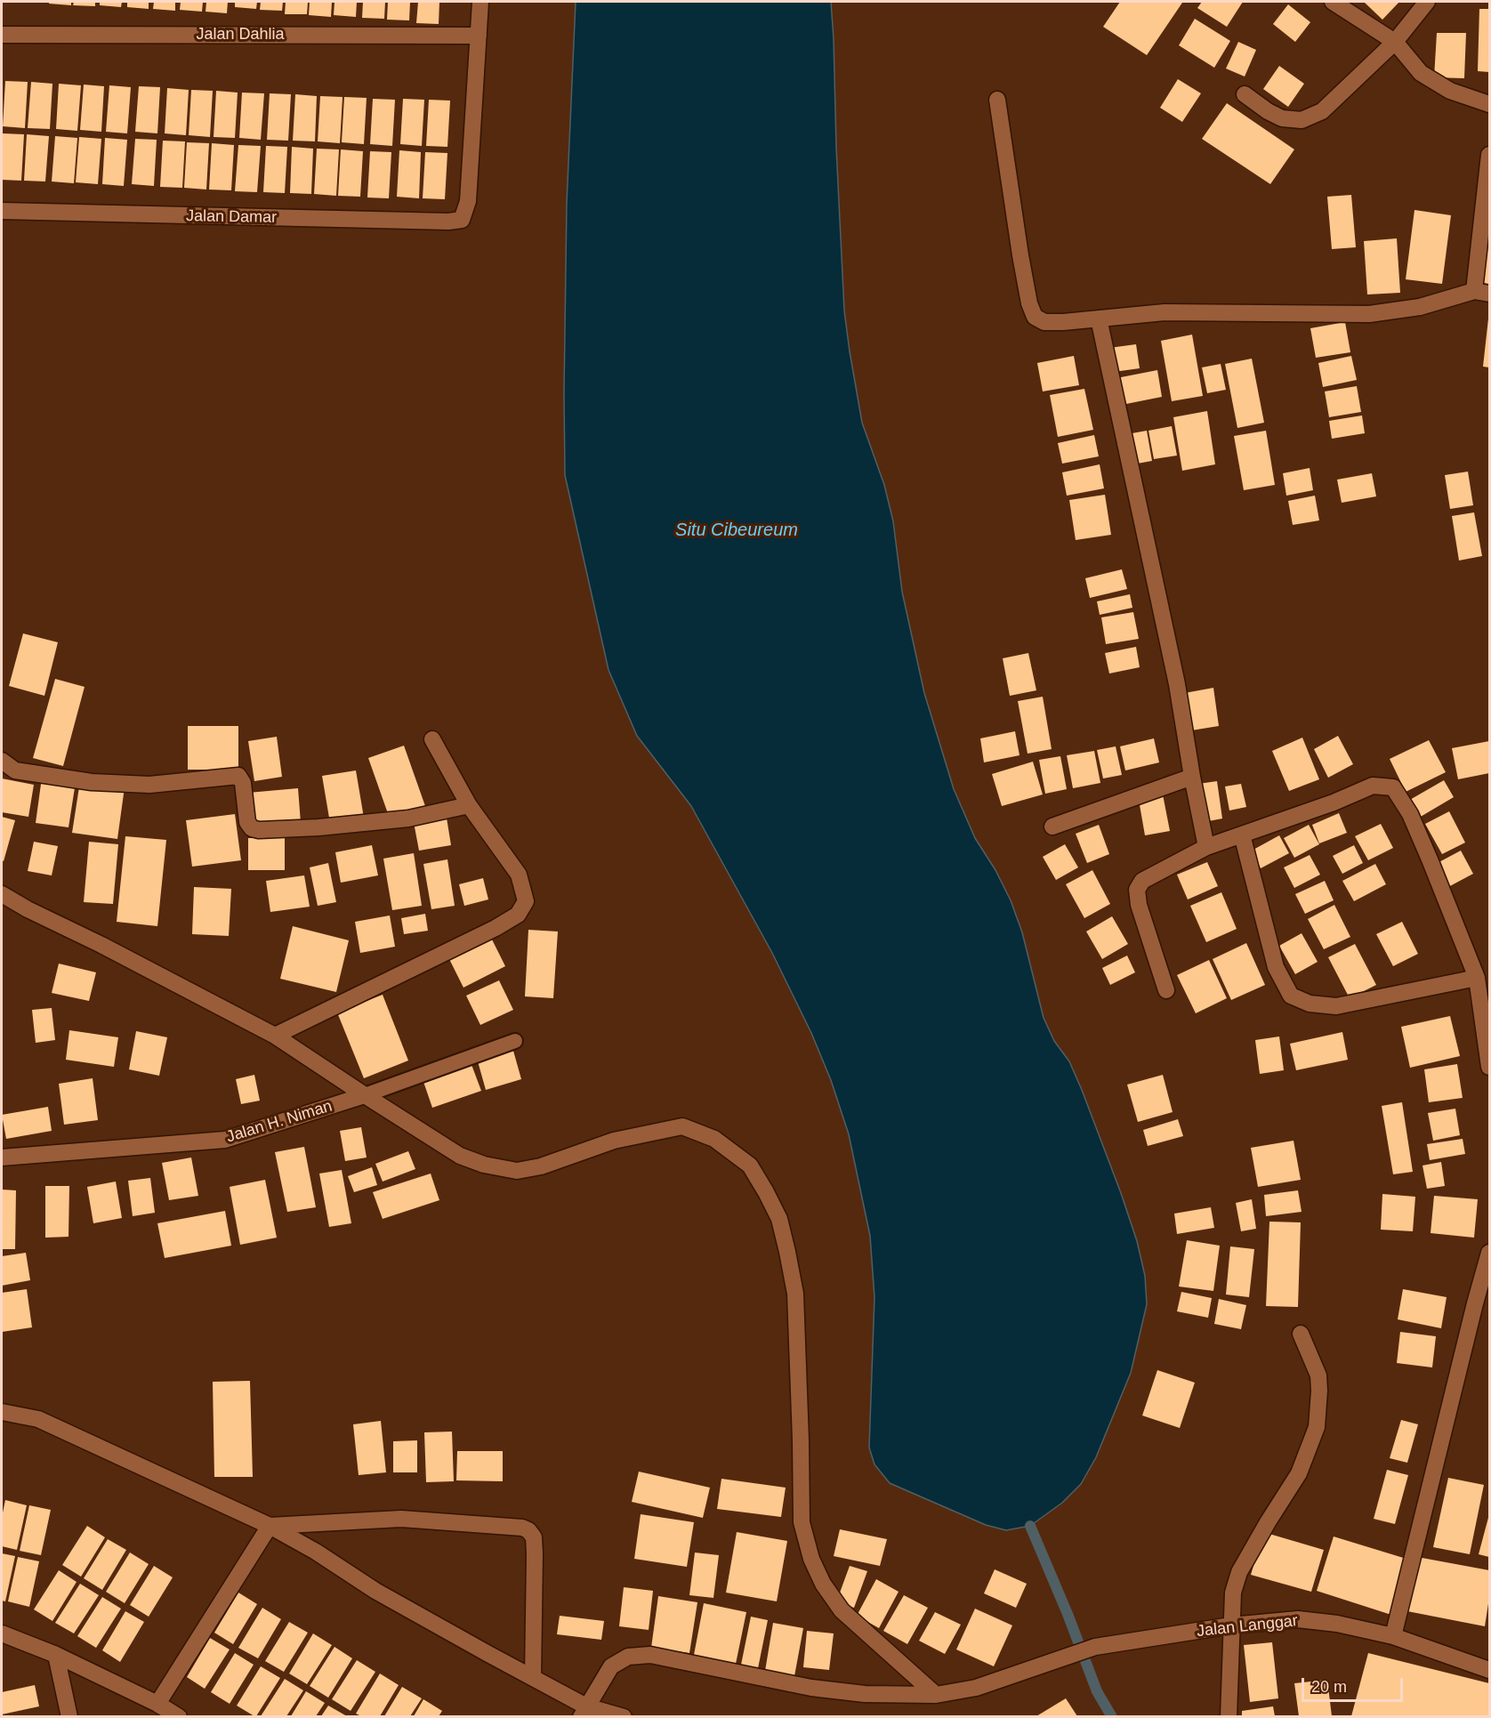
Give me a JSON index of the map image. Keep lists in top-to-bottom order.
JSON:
{
  "streets": {
    "street": [
      "Jalan Dahlia",
      "Jalan Damar",
      "Jalan H. Niman",
      "Jalan Langgar"
    ]
  },
  "crossings": [
    ["Jalan Dahlia", "Jalan Damar"]
  ],
  "water": ["Situ Cibeureum"],
  "scale_bar": "20 m"
}
